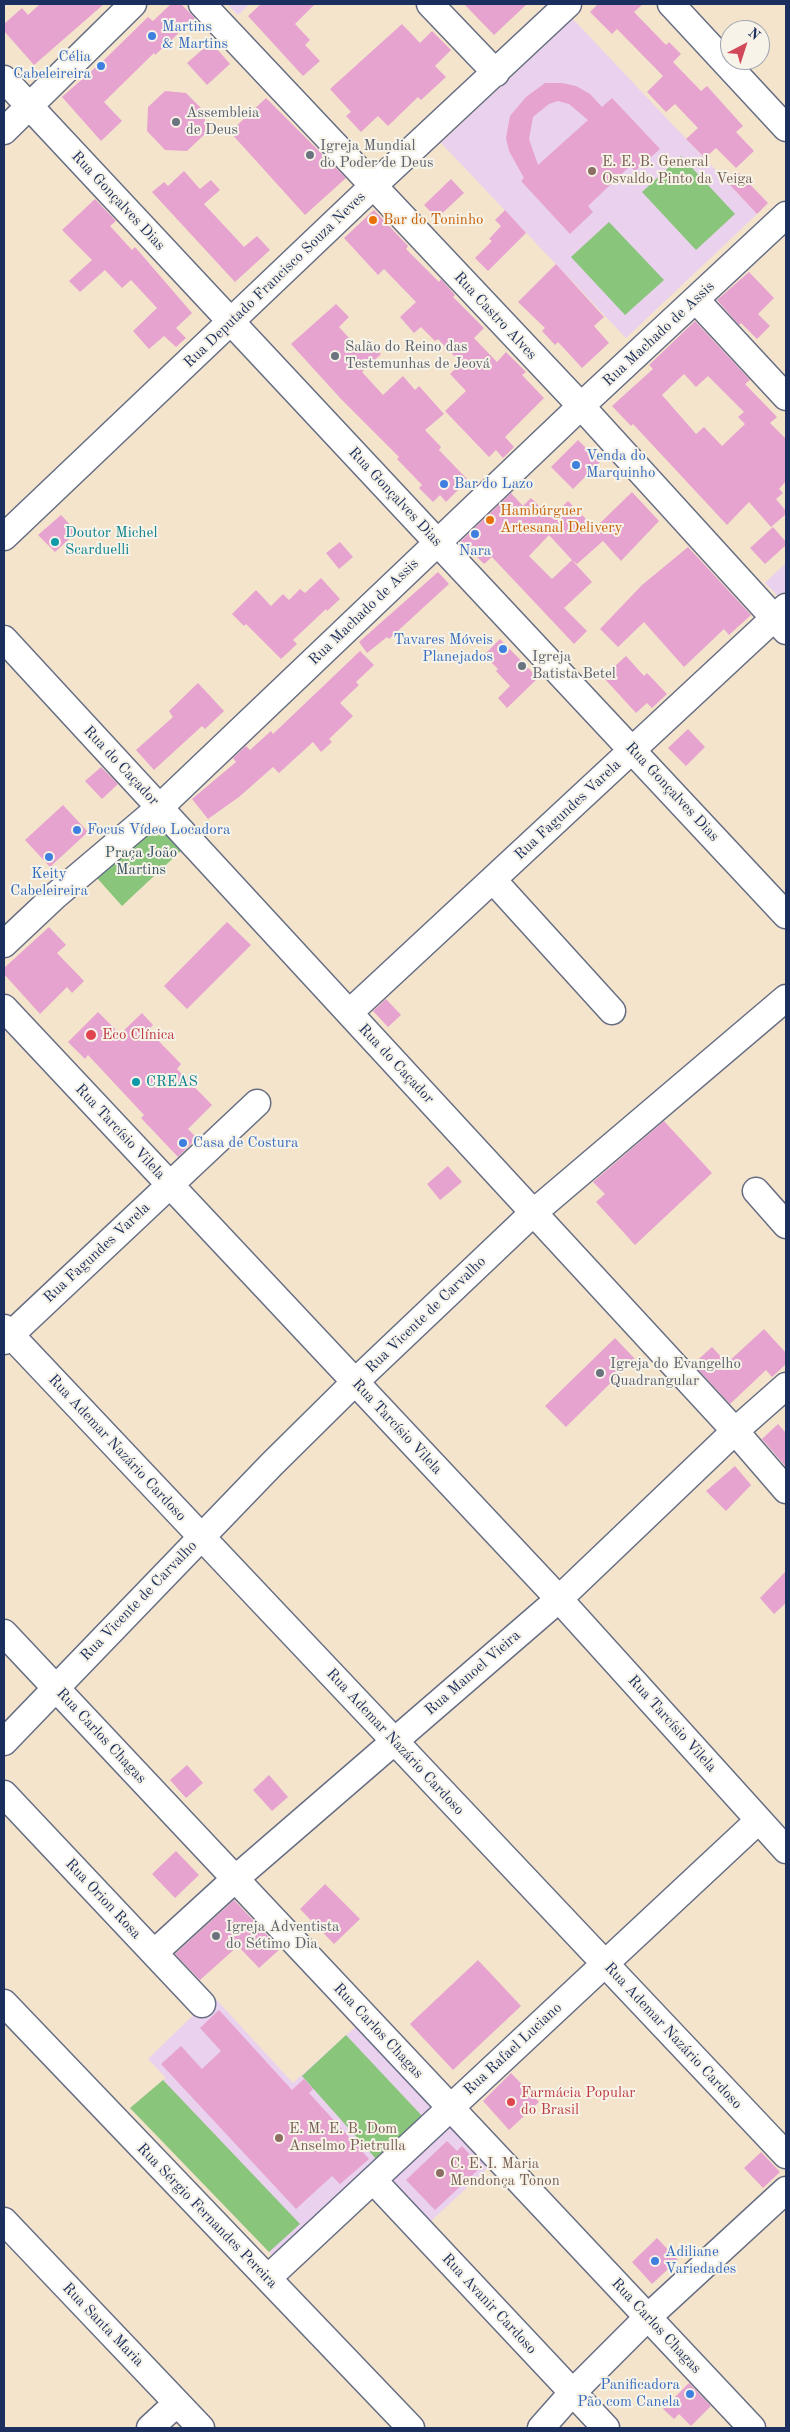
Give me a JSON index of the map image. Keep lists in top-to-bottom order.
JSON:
{
  "streets": {
    "street": [
      "Rua Gonçalves Dias",
      "Rua Deputado Francisco Souza Neves",
      "Rua Castro Alves",
      "Rua Machado de Assis",
      "Rua do Caçador",
      "Rua Fagundes Varela",
      "Rua Tarcísio Vilela",
      "Rua Vicente de Carvalho",
      "Rua Ademar Nazário Cardoso",
      "Rua Manoel Vieira",
      "Rua Carlos Chagas",
      "Rua Orion Rosa",
      "Rua Rafael Luciano",
      "Rua Sérgio Fernandes Pereira",
      "Rua Avanir Cardoso",
      "Rua Santa Maria"
    ]
  },
  "crossings": [
    ["Rua Gonçalves Dias", "Rua Deputado Francisco Souza Neves"],
    ["Rua Gonçalves Dias", "Rua Machado de Assis"],
    ["Rua Gonçalves Dias", "Rua Fagundes Varela"],
    ["Rua Deputado Francisco Souza Neves", "Rua Castro Alves"],
    ["Rua Castro Alves", "Rua Machado de Assis"],
    ["Rua Castro Alves", "Rua Fagundes Varela"],
    ["Rua Machado de Assis", "Rua do Caçador"],
    ["Rua do Caçador", "Rua Fagundes Varela"],
    ["Rua do Caçador", "Rua Vicente de Carvalho"],
    ["Rua do Caçador", "Rua Manoel Vieira"],
    ["Rua Fagundes Varela", "Rua Tarcísio Vilela"],
    ["Rua Fagundes Varela", "Rua Ademar Nazário Cardoso"],
    ["Rua Tarcísio Vilela", "Rua Vicente de Carvalho"],
    ["Rua Tarcísio Vilela", "Rua Manoel Vieira"],
    ["Rua Tarcísio Vilela", "Rua Rafael Luciano"],
    ["Rua Vicente de Carvalho", "Rua Ademar Nazário Cardoso"],
    ["Rua Vicente de Carvalho", "Rua Carlos Chagas"],
    ["Rua Ademar Nazário Cardoso", "Rua Manoel Vieira"],
    ["Rua Ademar Nazário Cardoso", "Rua Rafael Luciano"],
    ["Rua Manoel Vieira", "Rua Carlos Chagas"],
    ["Rua Manoel Vieira", "Rua Orion Rosa"],
    ["Rua Carlos Chagas", "Rua Rafael Luciano"],
    ["Rua Rafael Luciano", "Rua Sérgio Fernandes Pereira"],
    ["Rua Rafael Luciano", "Rua Avanir Cardoso"]
  ],
  "parks": ["Praça João Martins"],
  "places": [
    "Martins & Martins",
    "Célia Cabeleireira",
    "Assembleia de Deus",
    "Igreja Mundial do Poder de Deus",
    "E. E. B. General Osvaldo Pinto da Veiga",
    "Bar do Toninho",
    "Salão do Reino das Testemunhas de Jeová",
    "Venda do Marquinho",
    "Bar do Lazo",
    "Hambúrguer Artesanal Delivery",
    "Nara",
    "Doutor Michel Scarduelli",
    "Tavares Móveis Planejados",
    "Igreja Batista Betel",
    "Focus Vídeo Locadora",
    "Keity Cabeleireira",
    "Eco Clínica",
    "CREAS",
    "Casa de Costura",
    "Igreja do Evangelho Quadrangular",
    "Igreja Adventista do Sétimo Dia",
    "Farmácia Popular do Brasil",
    "E. M. E. B. Dom Anselmo Pietrulla",
    "C. E. I. Maria Mendonça Tonon",
    "Adiliane Variedades",
    "Panificadora Pão com Canela"
  ],
  "north": "top right"
}
